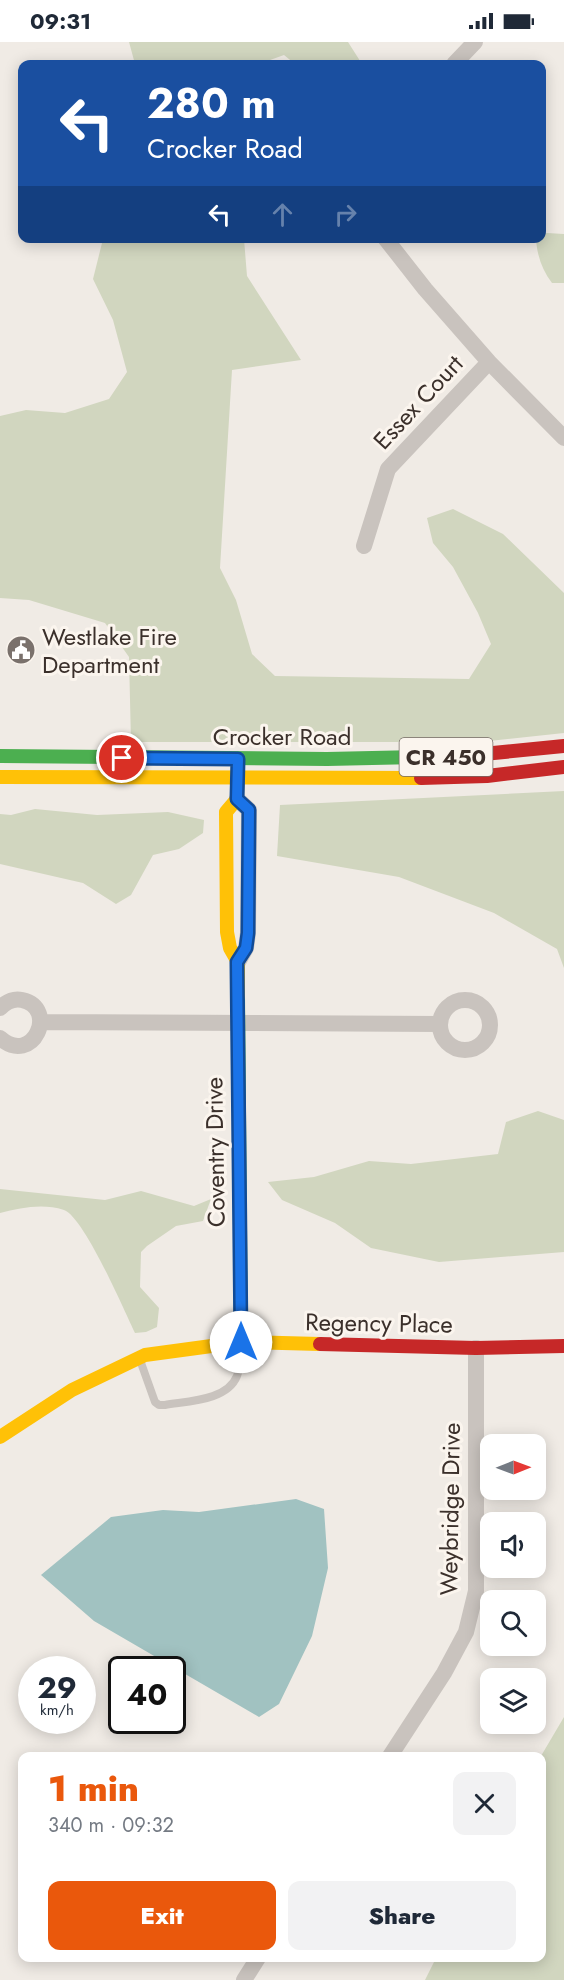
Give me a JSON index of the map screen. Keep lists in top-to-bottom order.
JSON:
{
  "streets": {
    "main road": [
      "Crocker Road",
      "CR 450",
      "Coventry Drive",
      "Regency Place"
    ],
    "street": ["Essex Court", "Weybridge Drive"]
  },
  "crossings": [
    ["Crocker Road", "Coventry Drive"],
    ["Coventry Drive", "Regency Place"],
    ["Regency Place", "Weybridge Drive"]
  ],
  "places": {
    "public building": ["Westlake Fire Department"]
  },
  "north": "right",
  "page": {
    "status": "09:31",
    "turn": ["280 m", "Crocker Road"],
    "speed": "29 km/h",
    "limit": "40",
    "heading": ["1 min", "340 m · 09:32"],
    "buttons": ["Exit", "Share"]
  }
}
